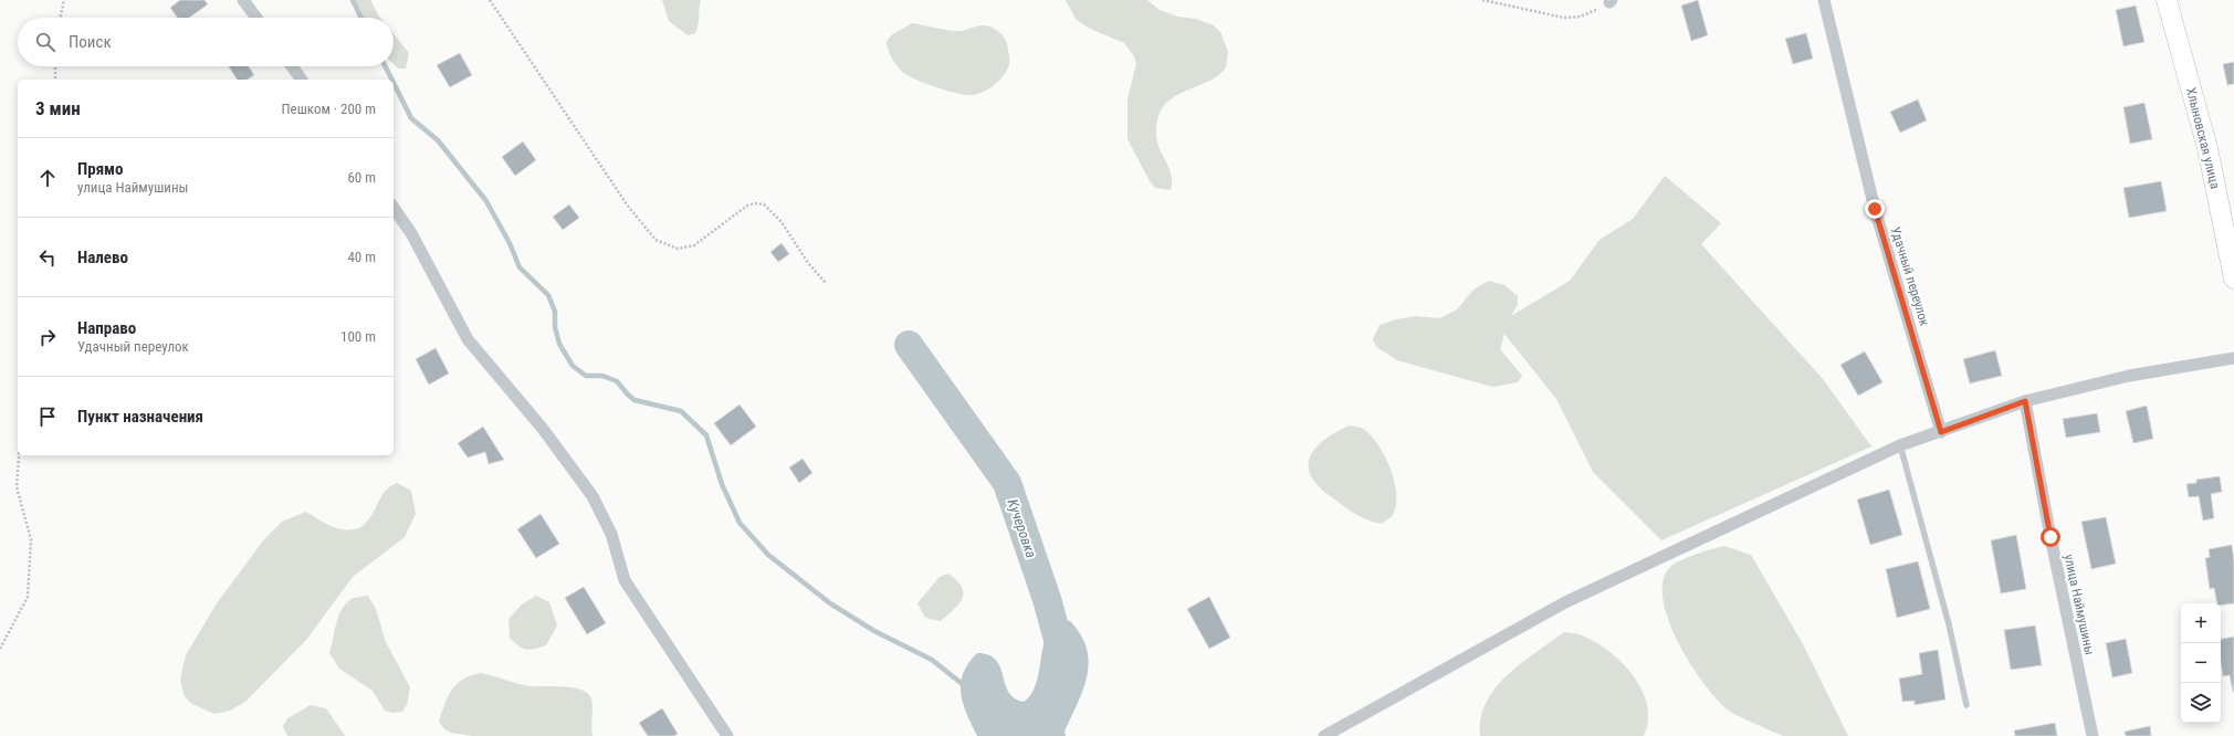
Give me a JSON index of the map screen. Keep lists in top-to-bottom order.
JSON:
{
  "streets": {
    "main road": ["Хлыновская улица"],
    "street": ["Удачный переулок", "улица Наймушины"]
  },
  "water": ["Кучеровка"],
  "page": {
    "search": "Поиск",
    "heading": ["3 мин", "Пешком · 200 m"],
    "list": [
      ["Прямо", "улица Наймушины", "60 m"],
      ["Налево", "40 m"],
      ["Направо", "Удачный переулок", "100 m"],
      "Пункт назначения"
    ],
    "map_buttons": ["+", "−"]
  }
}
